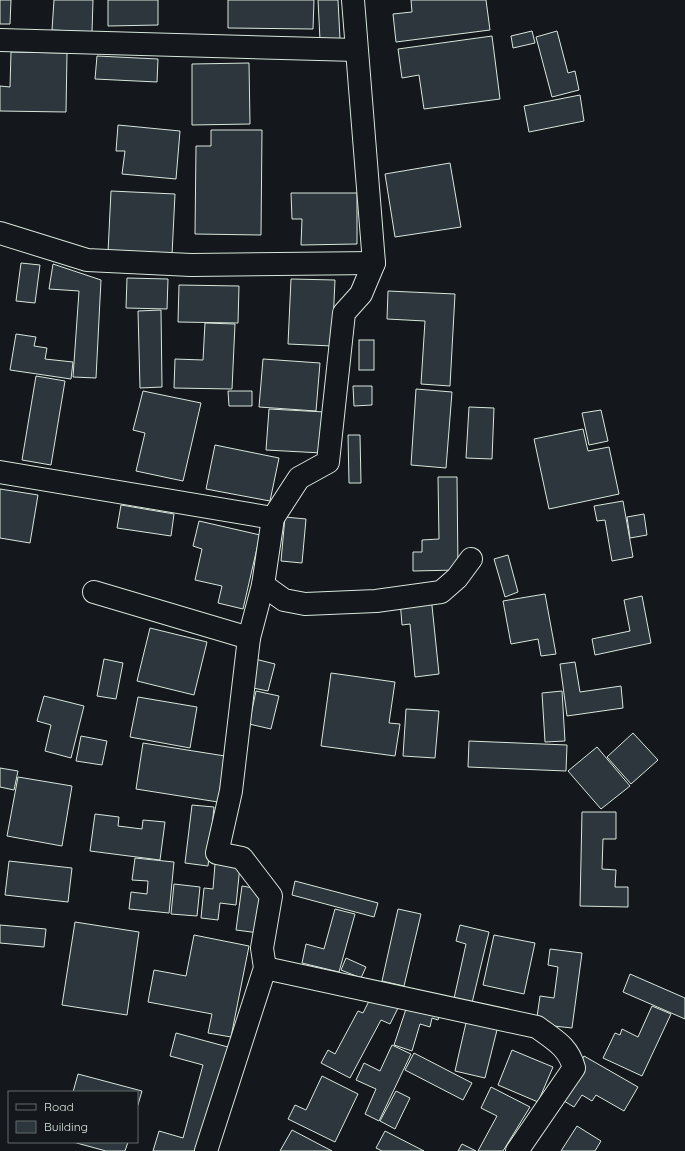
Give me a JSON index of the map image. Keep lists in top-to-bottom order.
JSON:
{
  "legend": ["Road", "Building"]
}
